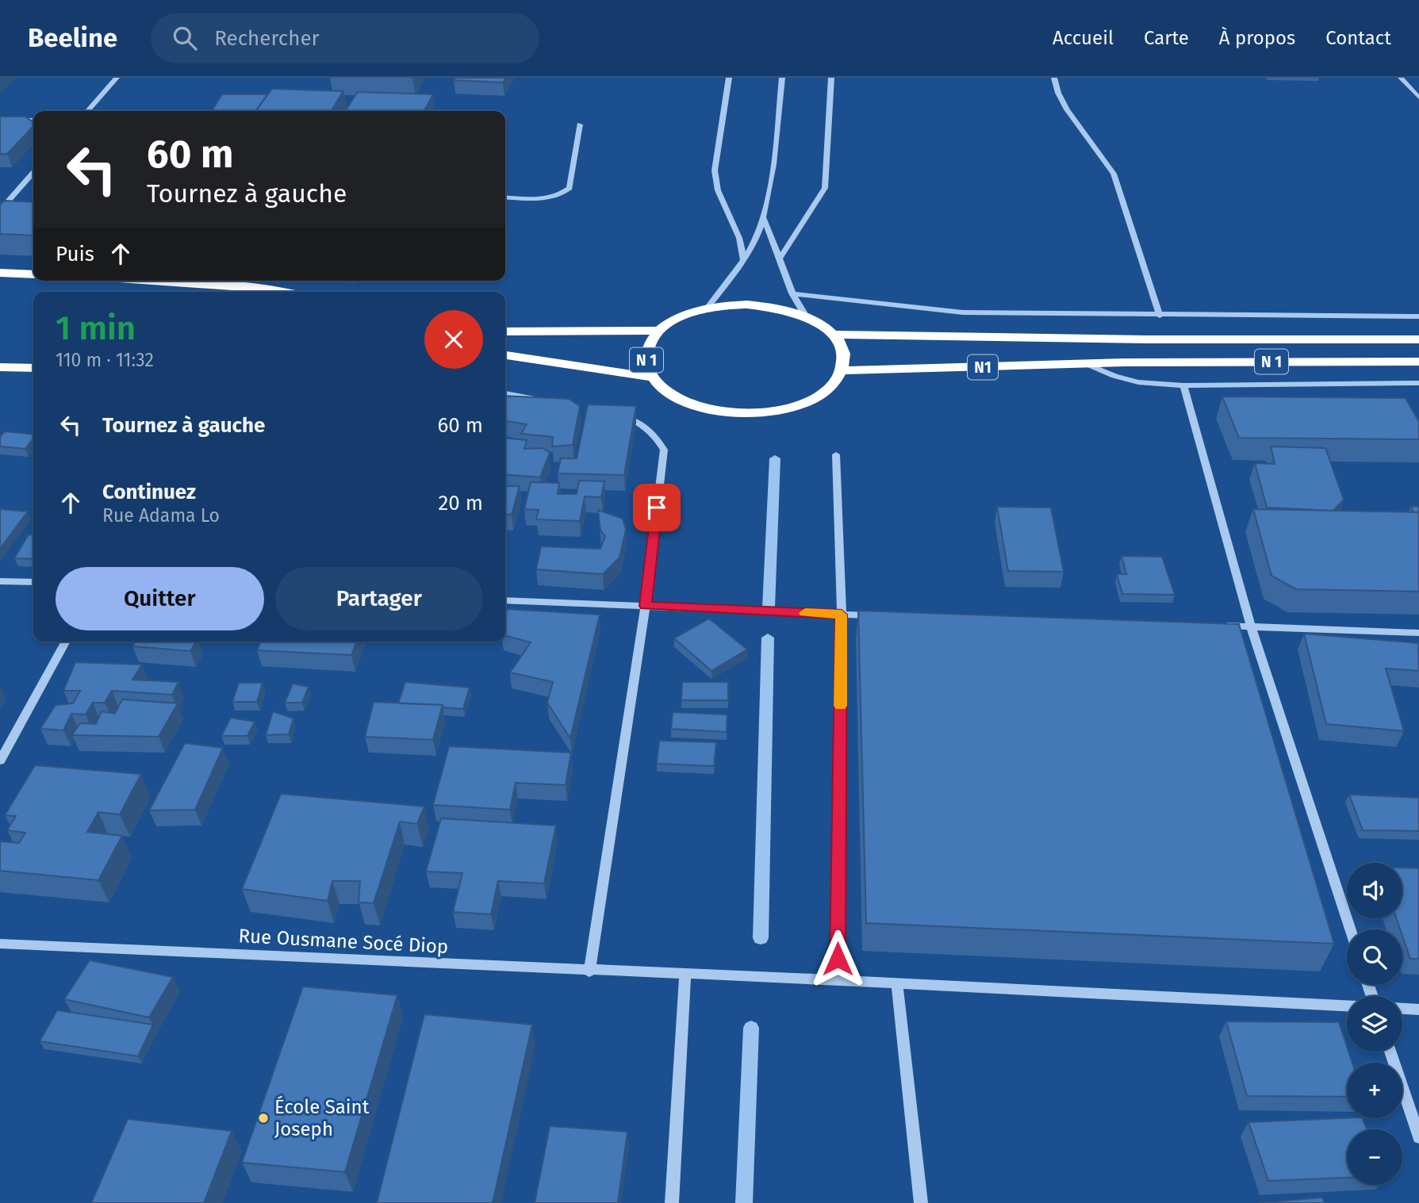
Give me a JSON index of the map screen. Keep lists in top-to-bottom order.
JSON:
{
  "streets": {
    "highway": ["N 1", "N1"],
    "street": ["Rue Ousmane Socé Diop"]
  },
  "crossings": [
    ["N 1", "N1"]
  ],
  "places": ["École Saint Joseph"],
  "page": {
    "header": "Beeline",
    "search": "Rechercher",
    "nav": [
      "Accueil",
      "Carte",
      "À propos",
      "Contact"
    ],
    "turn": ["60 m", "Tournez à gauche"],
    "then": "Puis",
    "heading": ["1 min", "110 m · 11:32"],
    "list": [
      {
        "name": "Tournez à gauche",
        "value": "60 m"
      },
      {
        "name": "Continuez",
        "note": "Rue Adama Lo",
        "value": "20 m"
      }
    ],
    "buttons": ["Quitter", "Partager"],
    "map_buttons": ["+", "−"]
  }
}
